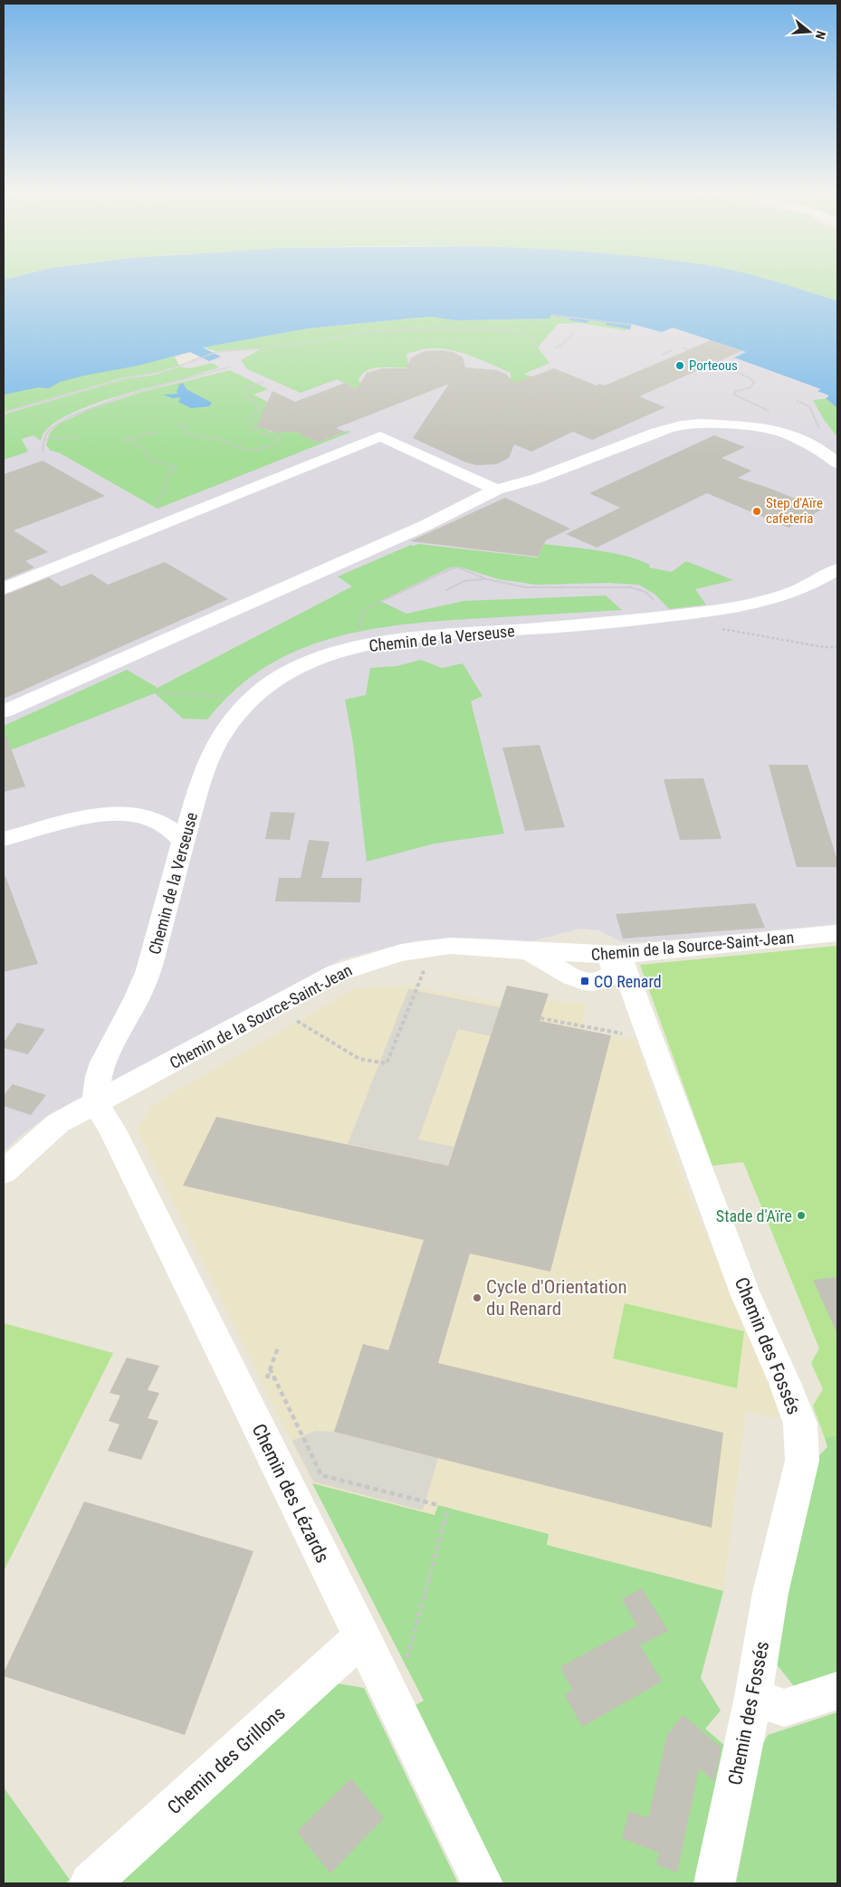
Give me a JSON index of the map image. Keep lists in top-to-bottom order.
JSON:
{
  "streets": {
    "street": [
      "Chemin de la Verseuse",
      "Chemin de la Source-Saint-Jean",
      "Chemin des Fossés",
      "Chemin des Lézards",
      "Chemin des Grillons"
    ]
  },
  "crossings": [
    ["Chemin de la Verseuse", "Chemin de la Source-Saint-Jean"],
    ["Chemin de la Verseuse", "Chemin des Lézards"],
    ["Chemin de la Source-Saint-Jean", "Chemin des Fossés"],
    ["Chemin de la Source-Saint-Jean", "Chemin des Lézards"],
    ["Chemin des Lézards", "Chemin des Grillons"]
  ],
  "places": {
    "other": [
      "Porteous",
      "Step d'Aïre cafeteria",
      "Stade d'Aïre",
      "Cycle d'Orientation du Renard"
    ],
    "transit": ["CO Renard"]
  },
  "north": "right"
}
